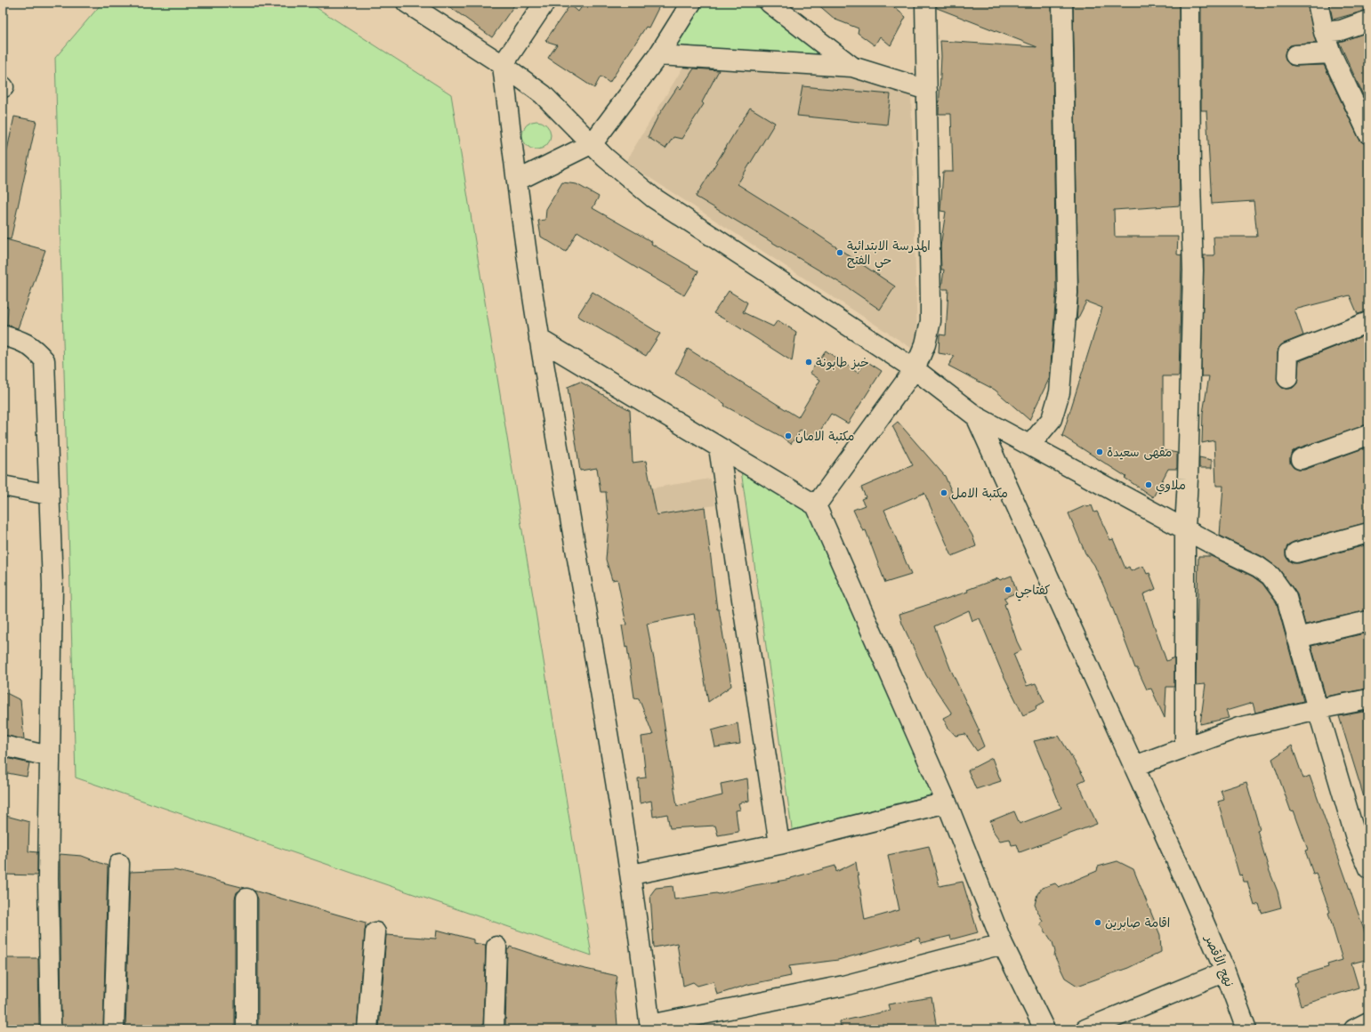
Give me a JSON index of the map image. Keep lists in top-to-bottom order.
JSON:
{
  "streets": {
    "street": ["نهج الأقصر"]
  },
  "places": [
    "المدرسة الابتدائية حي الفتح",
    "خبز طابونة",
    "مكتبة الامان",
    "مقهى سعيدة",
    "ملاوي",
    "مكتبة الامل",
    "كفتاجي",
    "اقامة صابرين"
  ]
}
